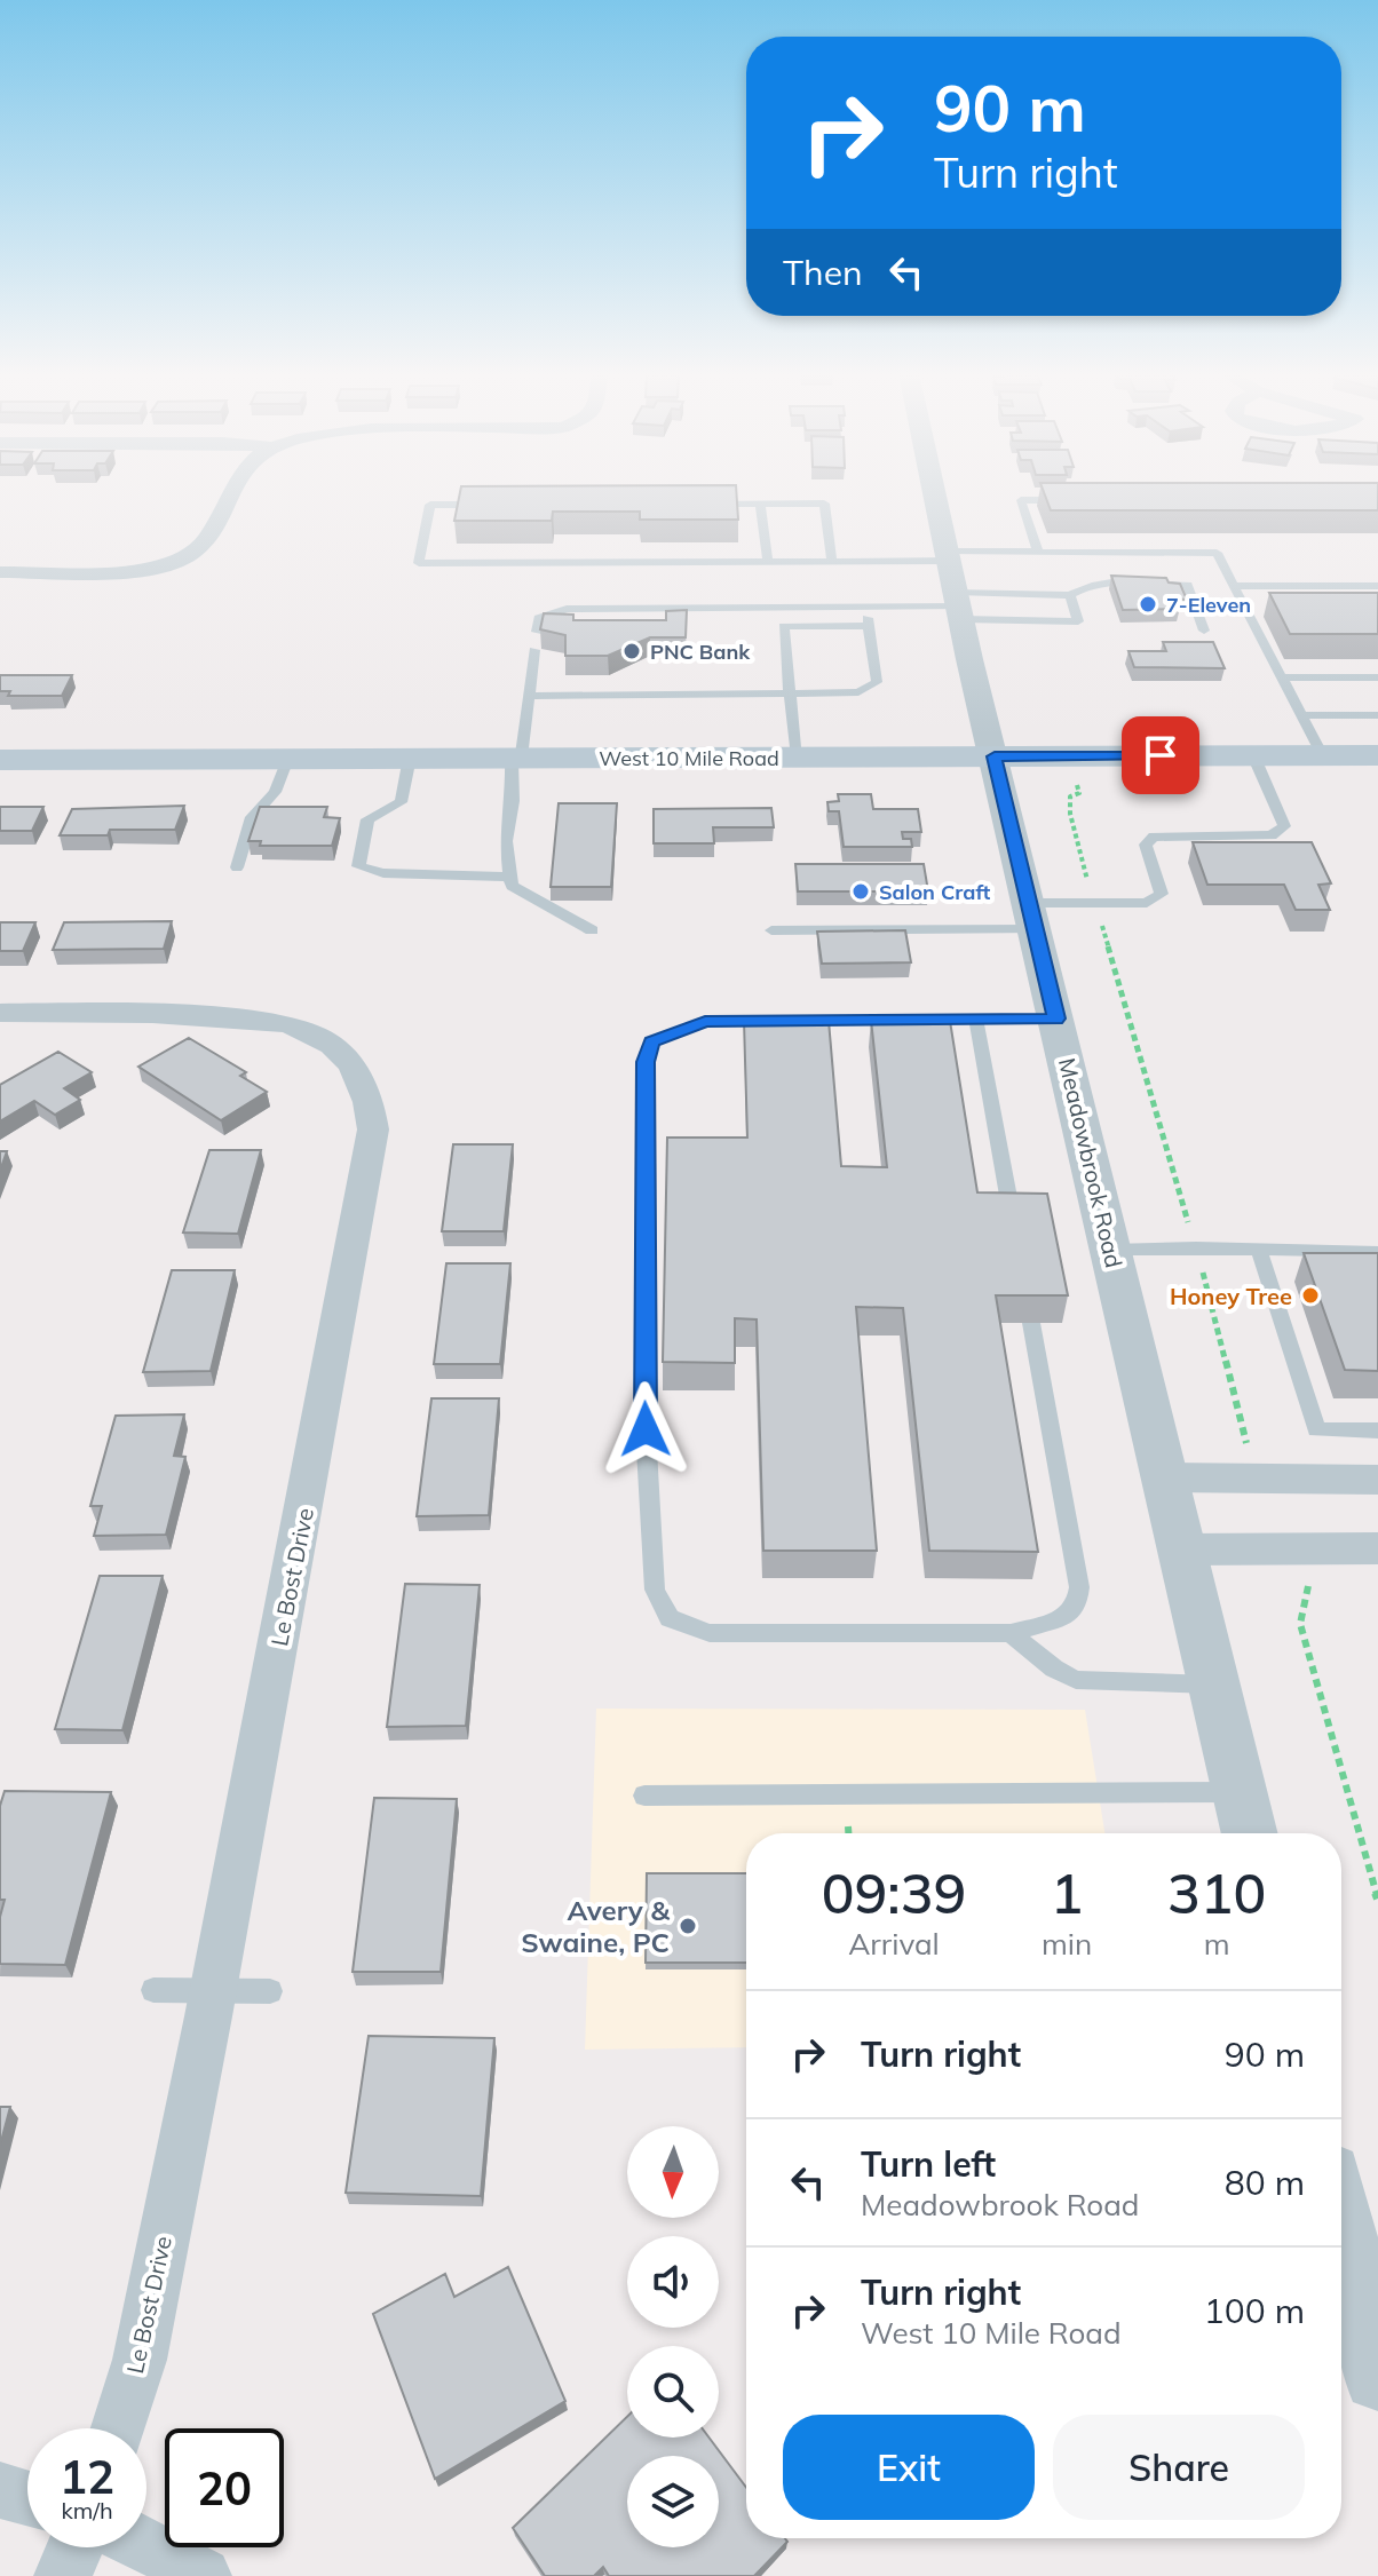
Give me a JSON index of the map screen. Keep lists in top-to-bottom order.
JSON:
{
  "streets": {
    "main road": ["West 10 Mile Road"],
    "street": ["Meadowbrook Road", "Le Bost Drive"]
  },
  "crossings": [
    ["West 10 Mile Road", "Meadowbrook Road"]
  ],
  "places": [
    "7-Eleven",
    "PNC Bank",
    "Salon Craft",
    "Honey Tree",
    "Avery & Swaine, PC"
  ],
  "north": "bottom",
  "page": {
    "turn": ["90 m", "Turn right"],
    "then": "Then",
    "eta": [
      "09:39",
      "Arrival",
      "1",
      "min",
      "310",
      "m"
    ],
    "list": [
      {
        "name": "Turn right",
        "value": "90 m"
      },
      {
        "name": "Turn left",
        "note": "Meadowbrook Road",
        "value": "80 m"
      },
      {
        "name": "Turn right",
        "note": "West 10 Mile Road",
        "value": "100 m"
      }
    ],
    "buttons": ["Exit", "Share"],
    "speed": "12 km/h",
    "limit": "20"
  }
}
